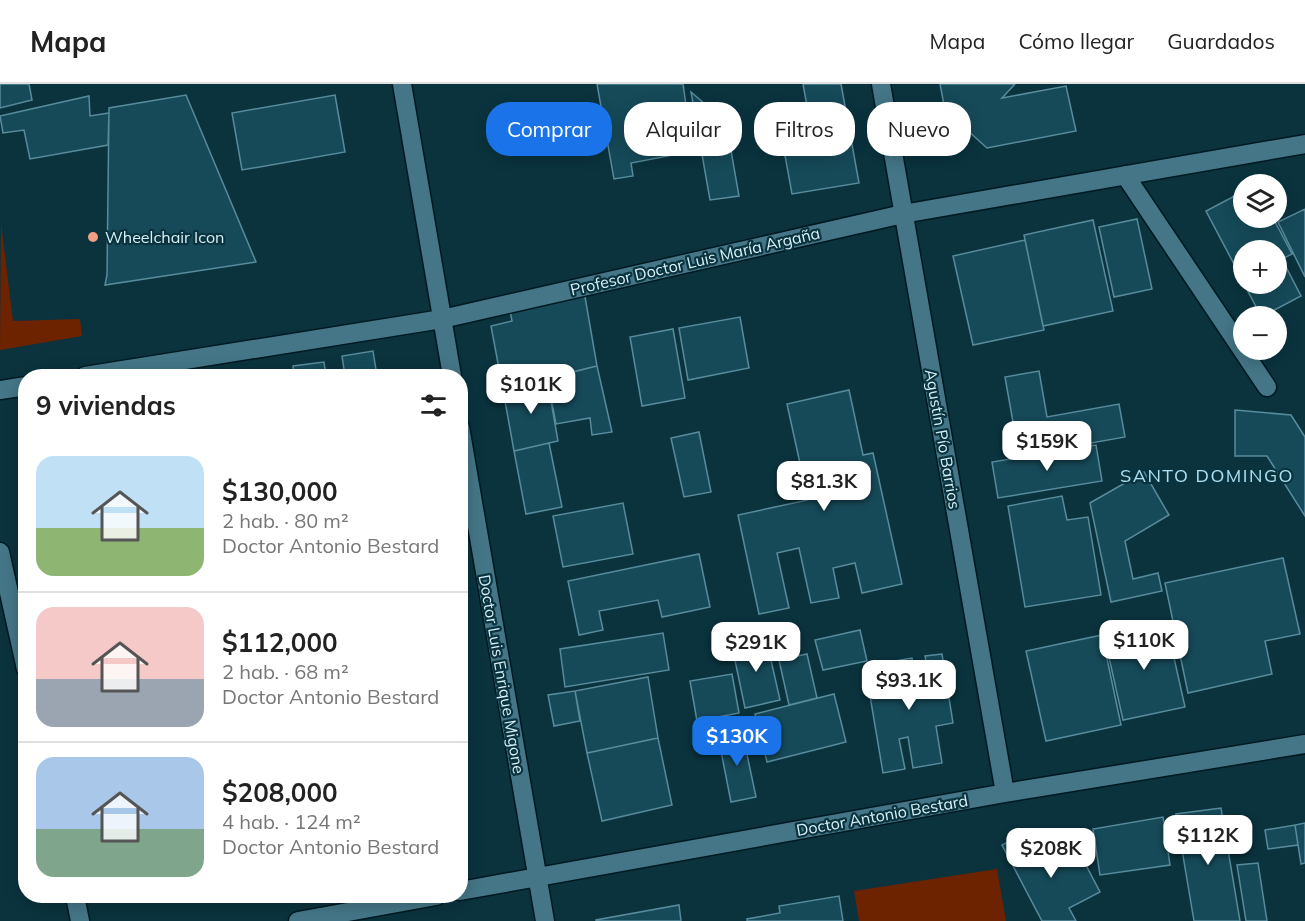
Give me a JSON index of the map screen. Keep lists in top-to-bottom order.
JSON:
{
  "streets": {
    "street": [
      "Profesor Doctor Luis María Argaña",
      "Agustín Pío Barrios",
      "Doctor Luis Enrique Migone",
      "Doctor Antonio Bestard"
    ]
  },
  "crossings": [
    ["Profesor Doctor Luis María Argaña", "Agustín Pío Barrios"],
    ["Agustín Pío Barrios", "Doctor Antonio Bestard"],
    ["Doctor Luis Enrique Migone", "Doctor Antonio Bestard"]
  ],
  "districts": ["SANTO DOMINGO"],
  "places": ["Wheelchair Icon"],
  "page": {
    "header": "Mapa",
    "nav": ["Mapa", "Cómo llegar", "Guardados"],
    "chip": [
      "Comprar",
      "Alquilar",
      "Filtros",
      "Nuevo"
    ],
    "map_buttons": ["+", "−"],
    "price": [
      "$101K",
      "$159K",
      "$81.3K",
      "$110K",
      "$291K",
      "$93.1K",
      "$130K",
      "$112K",
      "$208K"
    ],
    "heading": "9 viviendas",
    "list": [
      {
        "name": "$130,000",
        "note": "2 hab. · 80 m² · Doctor Antonio Bestard"
      },
      {
        "name": "$112,000",
        "note": "2 hab. · 68 m² · Doctor Antonio Bestard"
      },
      {
        "name": "$208,000",
        "note": "4 hab. · 124 m² · Doctor Antonio Bestard"
      }
    ]
  }
}
